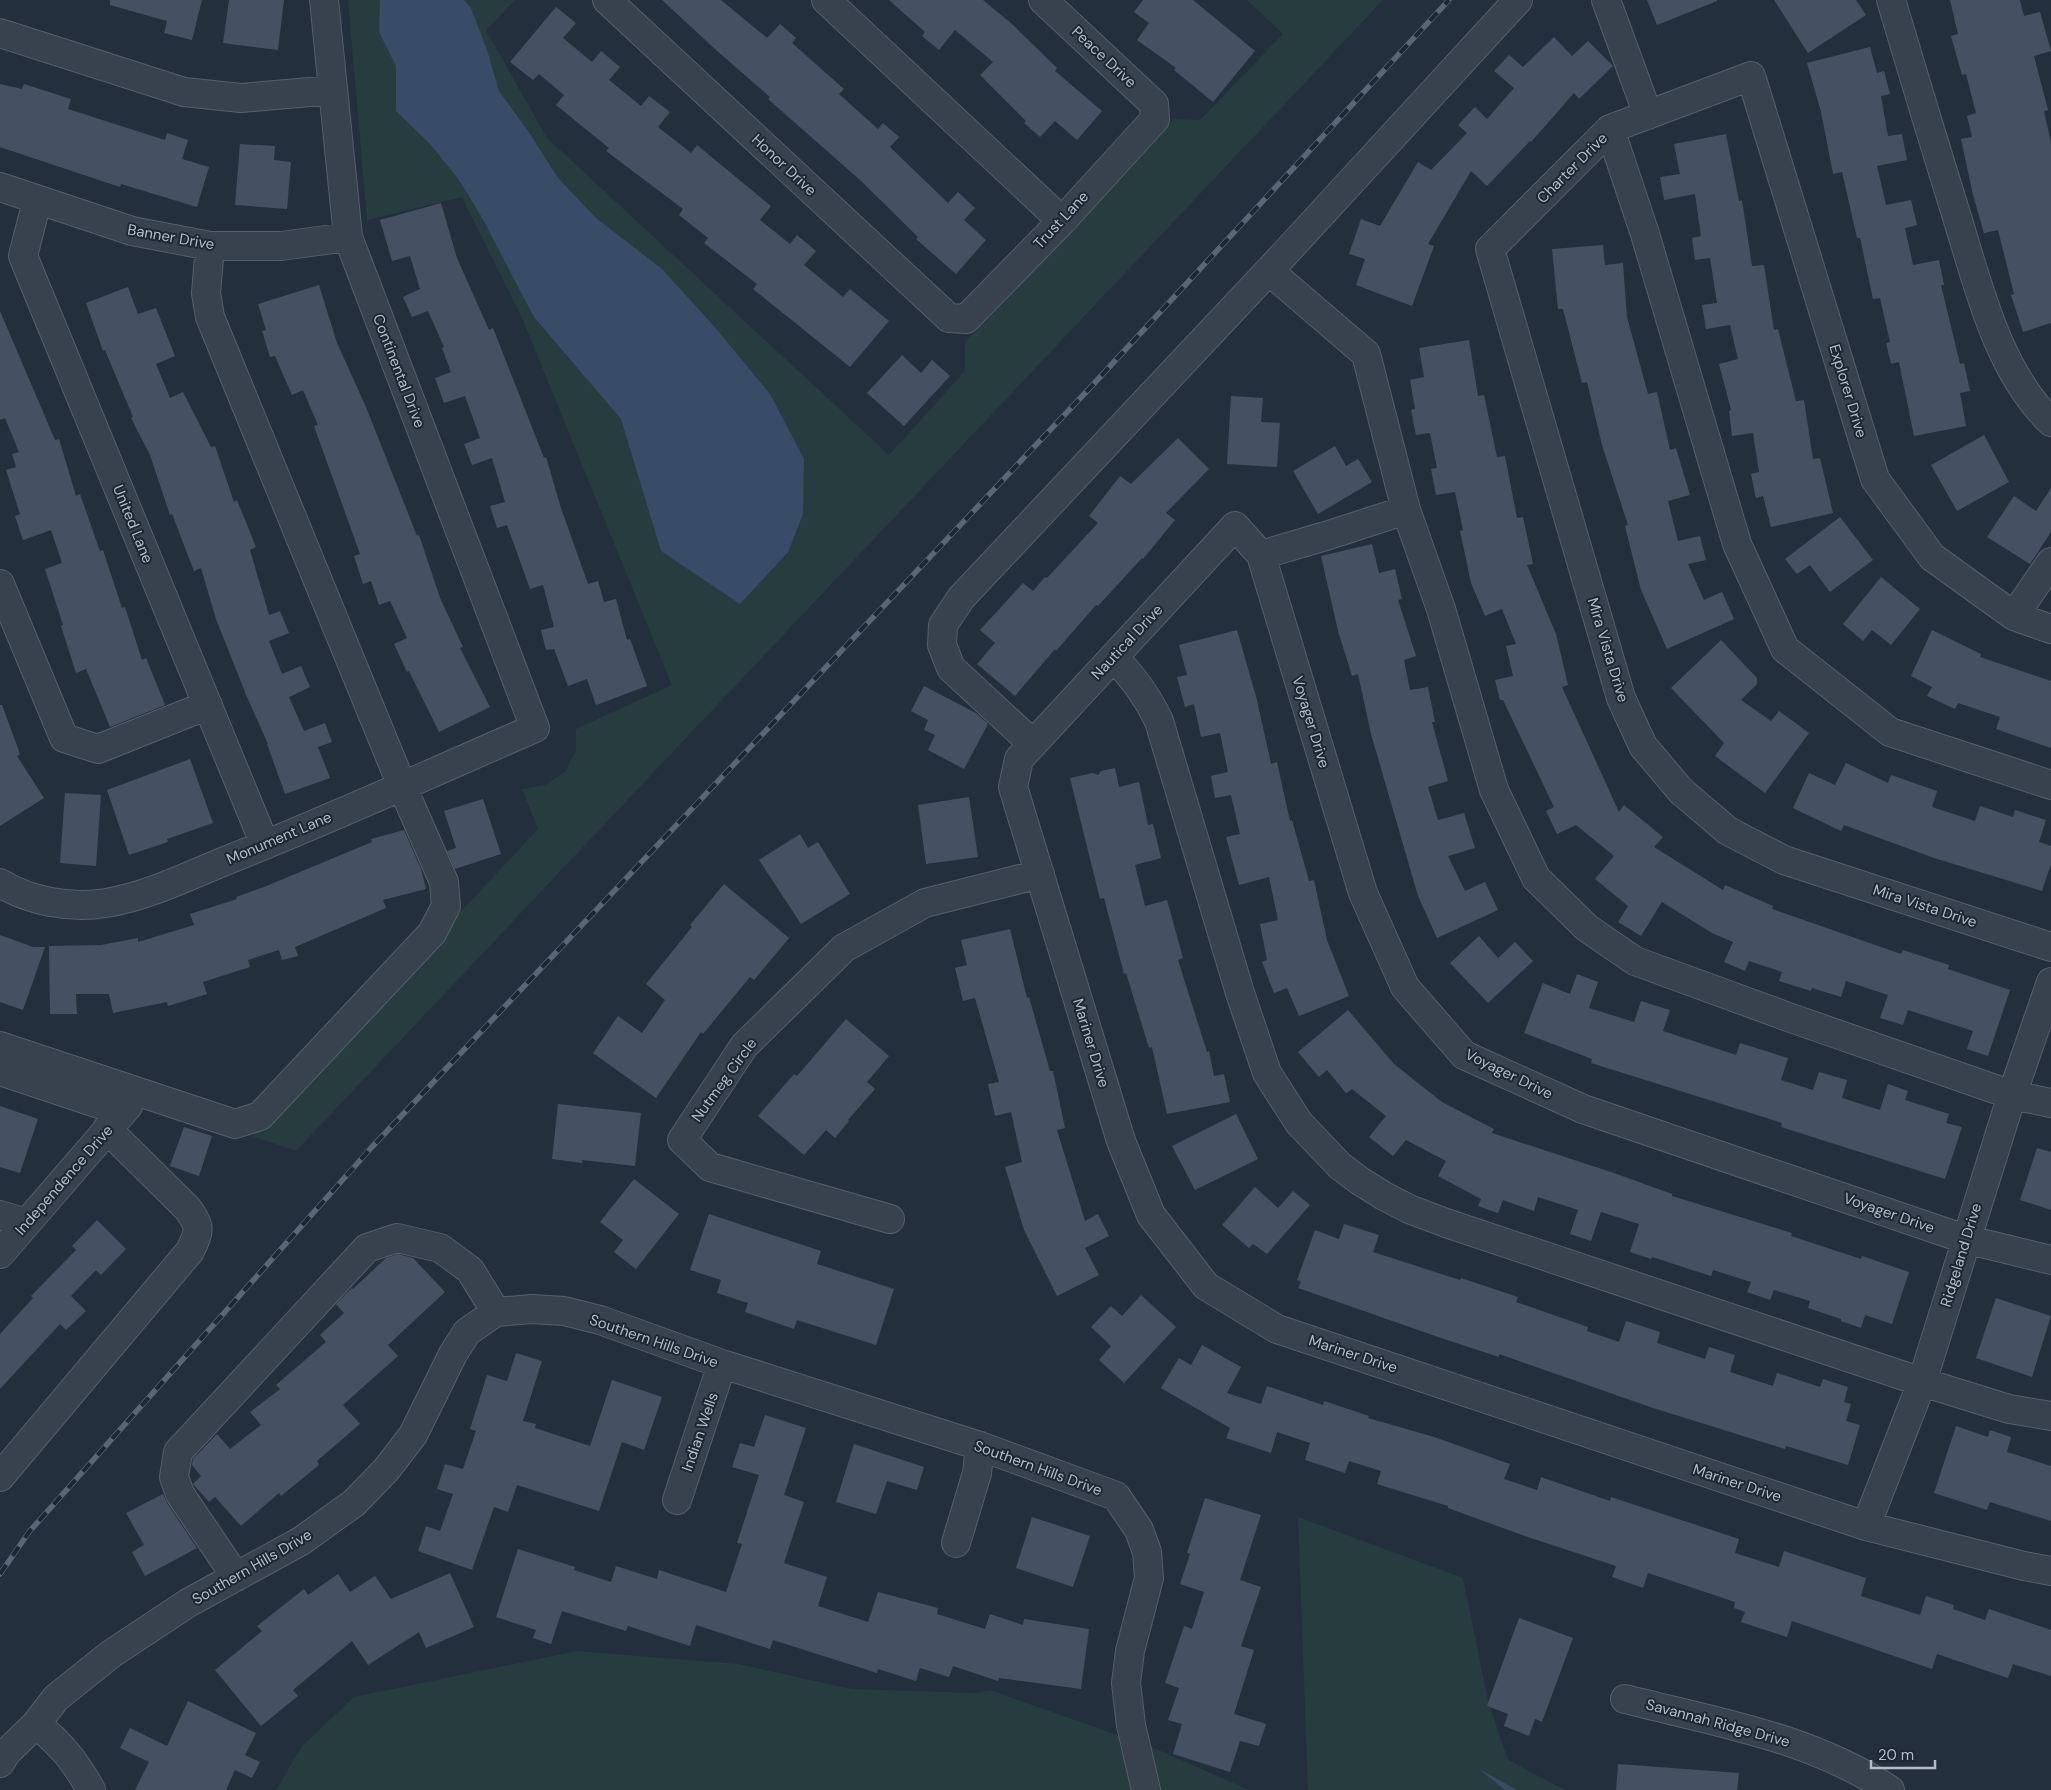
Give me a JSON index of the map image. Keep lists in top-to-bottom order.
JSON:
{
  "streets": {
    "street": [
      "Peace Drive",
      "Honor Drive",
      "Charter Drive",
      "Trust Lane",
      "Banner Drive",
      "Continental Drive",
      "Explorer Drive",
      "United Lane",
      "Nautical Drive",
      "Mira Vista Drive",
      "Voyager Drive",
      "Monument Lane",
      "Mariner Drive",
      "Nutmeg Circle",
      "Independence Drive",
      "Ridgeland Drive",
      "Southern Hills Drive",
      "Indian Wells",
      "Savannah Ridge Drive"
    ]
  },
  "crossings": [
    ["Peace Drive", "Trust Lane"],
    ["Honor Drive", "Trust Lane"],
    ["Charter Drive", "Explorer Drive"],
    ["Charter Drive", "Mira Vista Drive"],
    ["Banner Drive", "Continental Drive"],
    ["Banner Drive", "United Lane"],
    ["Continental Drive", "Monument Lane"],
    ["United Lane", "Monument Lane"],
    ["Nautical Drive", "Voyager Drive"],
    ["Nautical Drive", "Mariner Drive"],
    ["Voyager Drive", "Ridgeland Drive"],
    ["Mariner Drive", "Nutmeg Circle"],
    ["Mariner Drive", "Ridgeland Drive"],
    ["Southern Hills Drive", "Indian Wells"]
  ],
  "scale_bar": "20 m"
}
